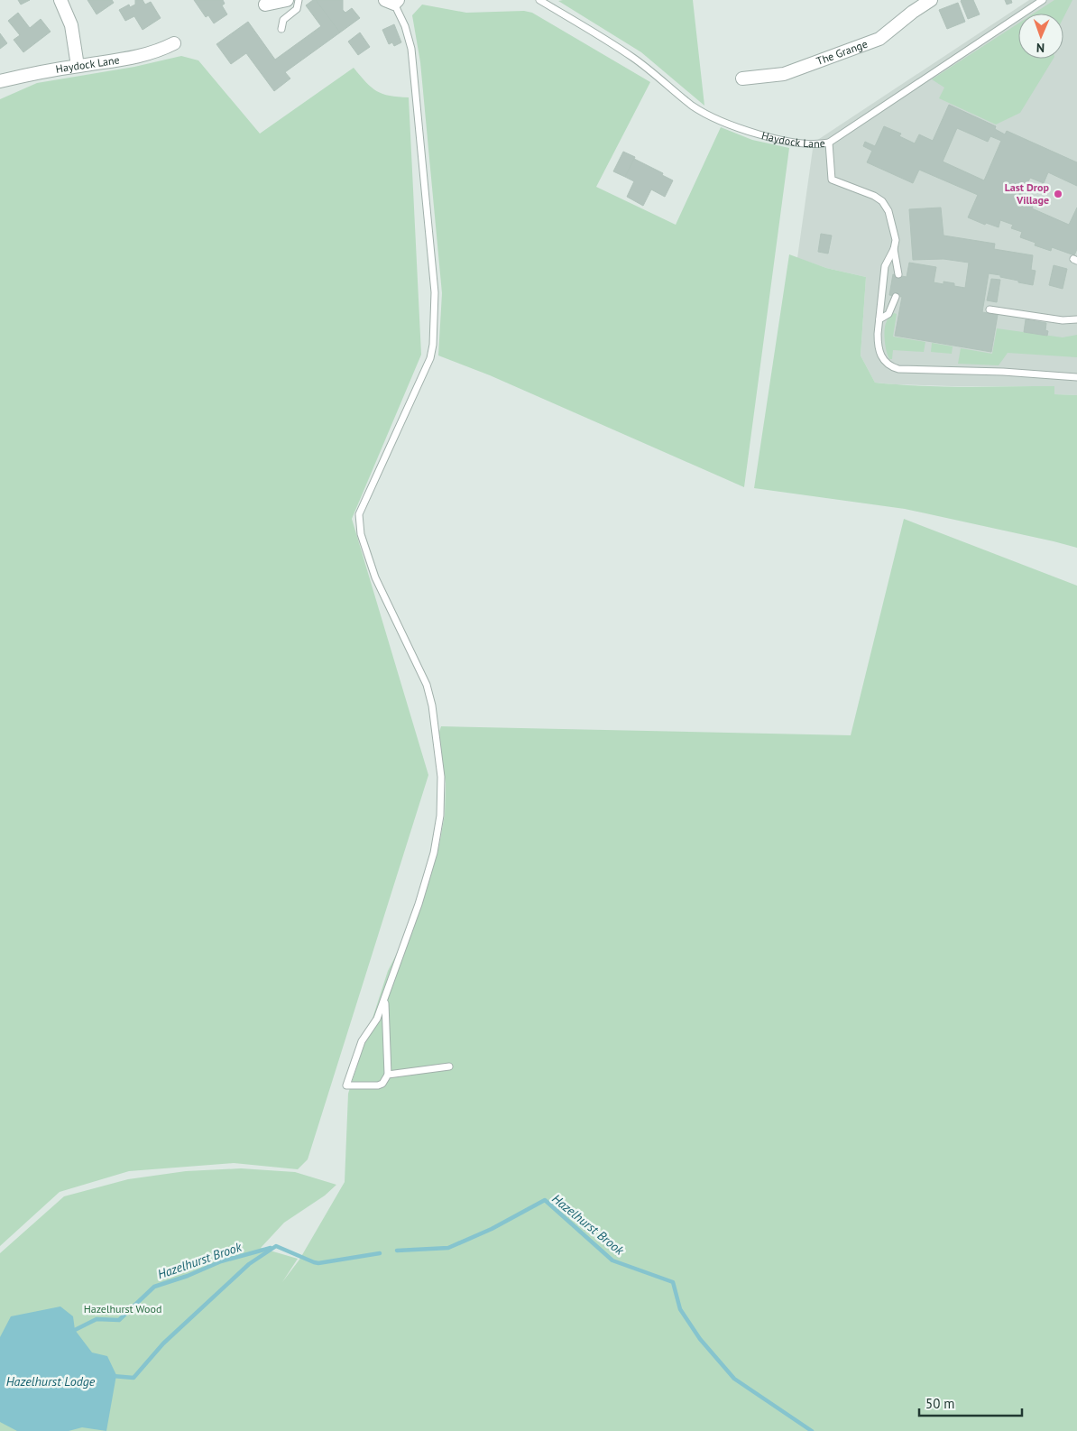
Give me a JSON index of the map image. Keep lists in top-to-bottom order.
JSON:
{
  "streets": {
    "street": ["The Grange", "Haydock Lane"]
  },
  "water": ["Hazelhurst Brook", "Hazelhurst Lodge"],
  "parks": ["Hazelhurst Wood"],
  "places": ["Last Drop Village"],
  "scale_bar": "50 m",
  "north": "bottom"
}
